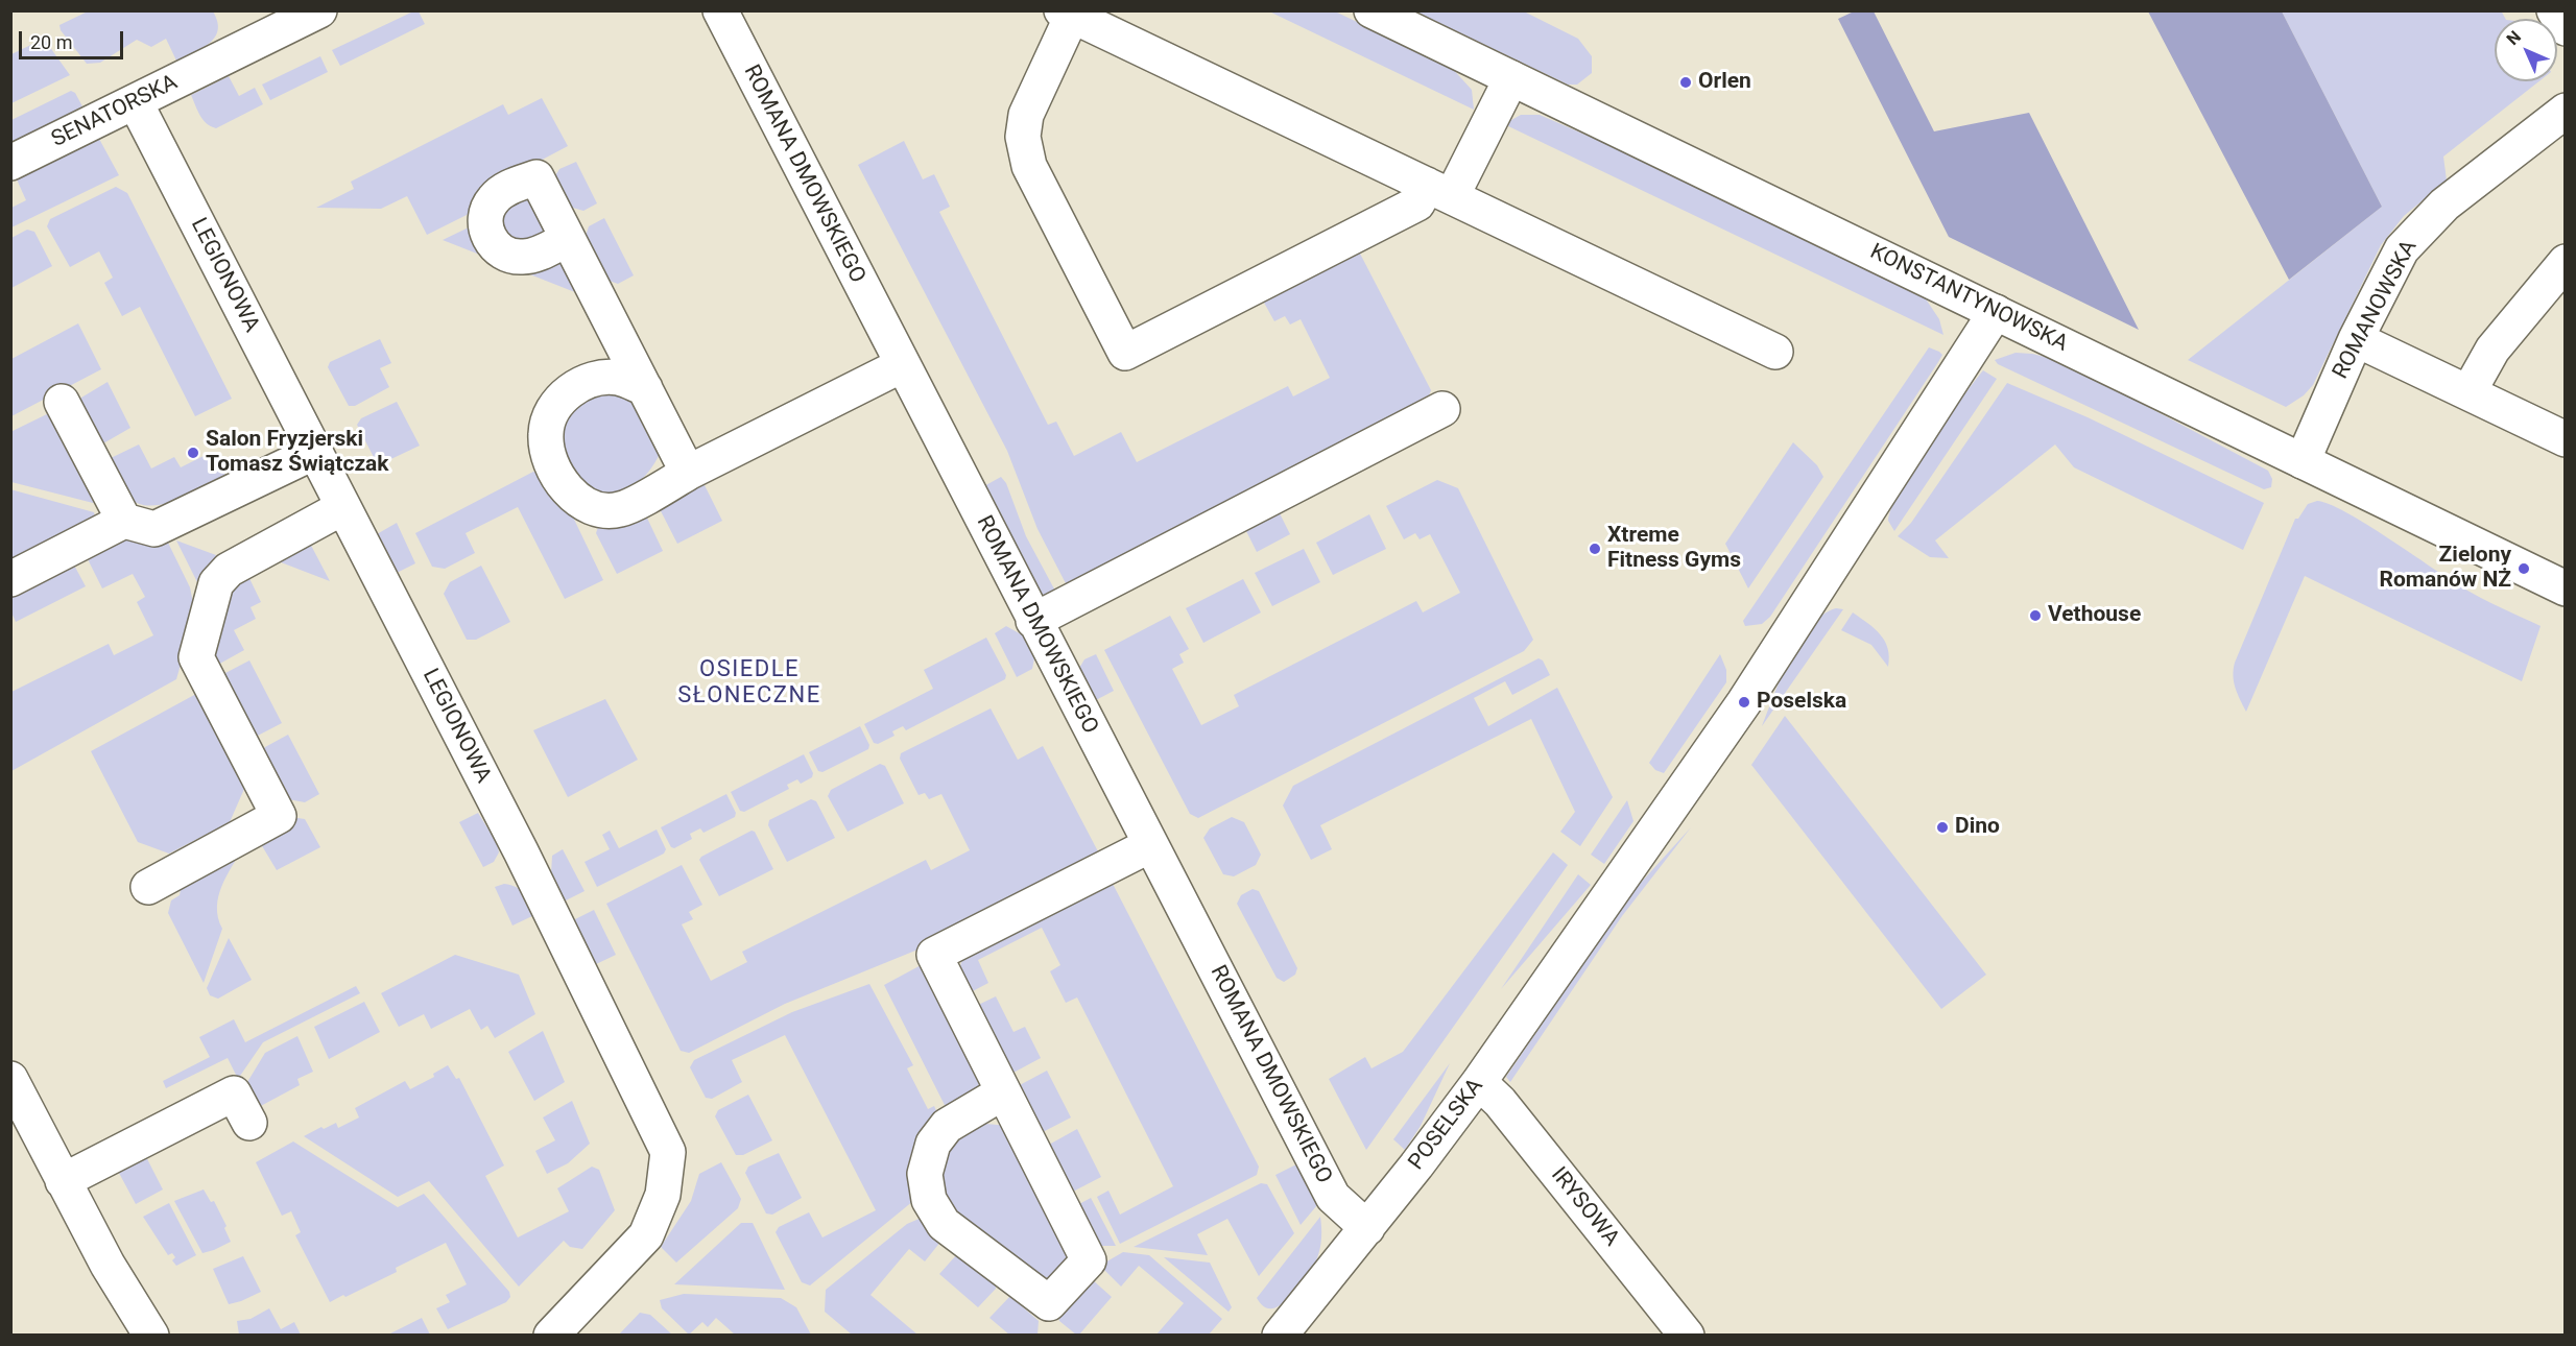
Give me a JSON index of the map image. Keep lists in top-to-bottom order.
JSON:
{
  "streets": {
    "street": [
      "SENATORSKA",
      "ROMANA DMOWSKIEGO",
      "LEGIONOWA",
      "KONSTANTYNOWSKA",
      "ROMANOWSKA",
      "POSELSKA",
      "IRYSOWA"
    ]
  },
  "crossings": [
    ["SENATORSKA", "LEGIONOWA"],
    ["ROMANA DMOWSKIEGO", "POSELSKA"],
    ["KONSTANTYNOWSKA", "ROMANOWSKA"],
    ["KONSTANTYNOWSKA", "POSELSKA"],
    ["POSELSKA", "IRYSOWA"]
  ],
  "districts": ["OSIEDLE SŁONECZNE"],
  "places": [
    "Orlen",
    "Salon Fryzjerski Tomasz Świątczak",
    "Xtreme Fitness Gyms",
    "Zielony Romanów NŻ",
    "Vethouse",
    "Poselska",
    "Dino"
  ],
  "scale_bar": "20 m",
  "north": "top left"
}
